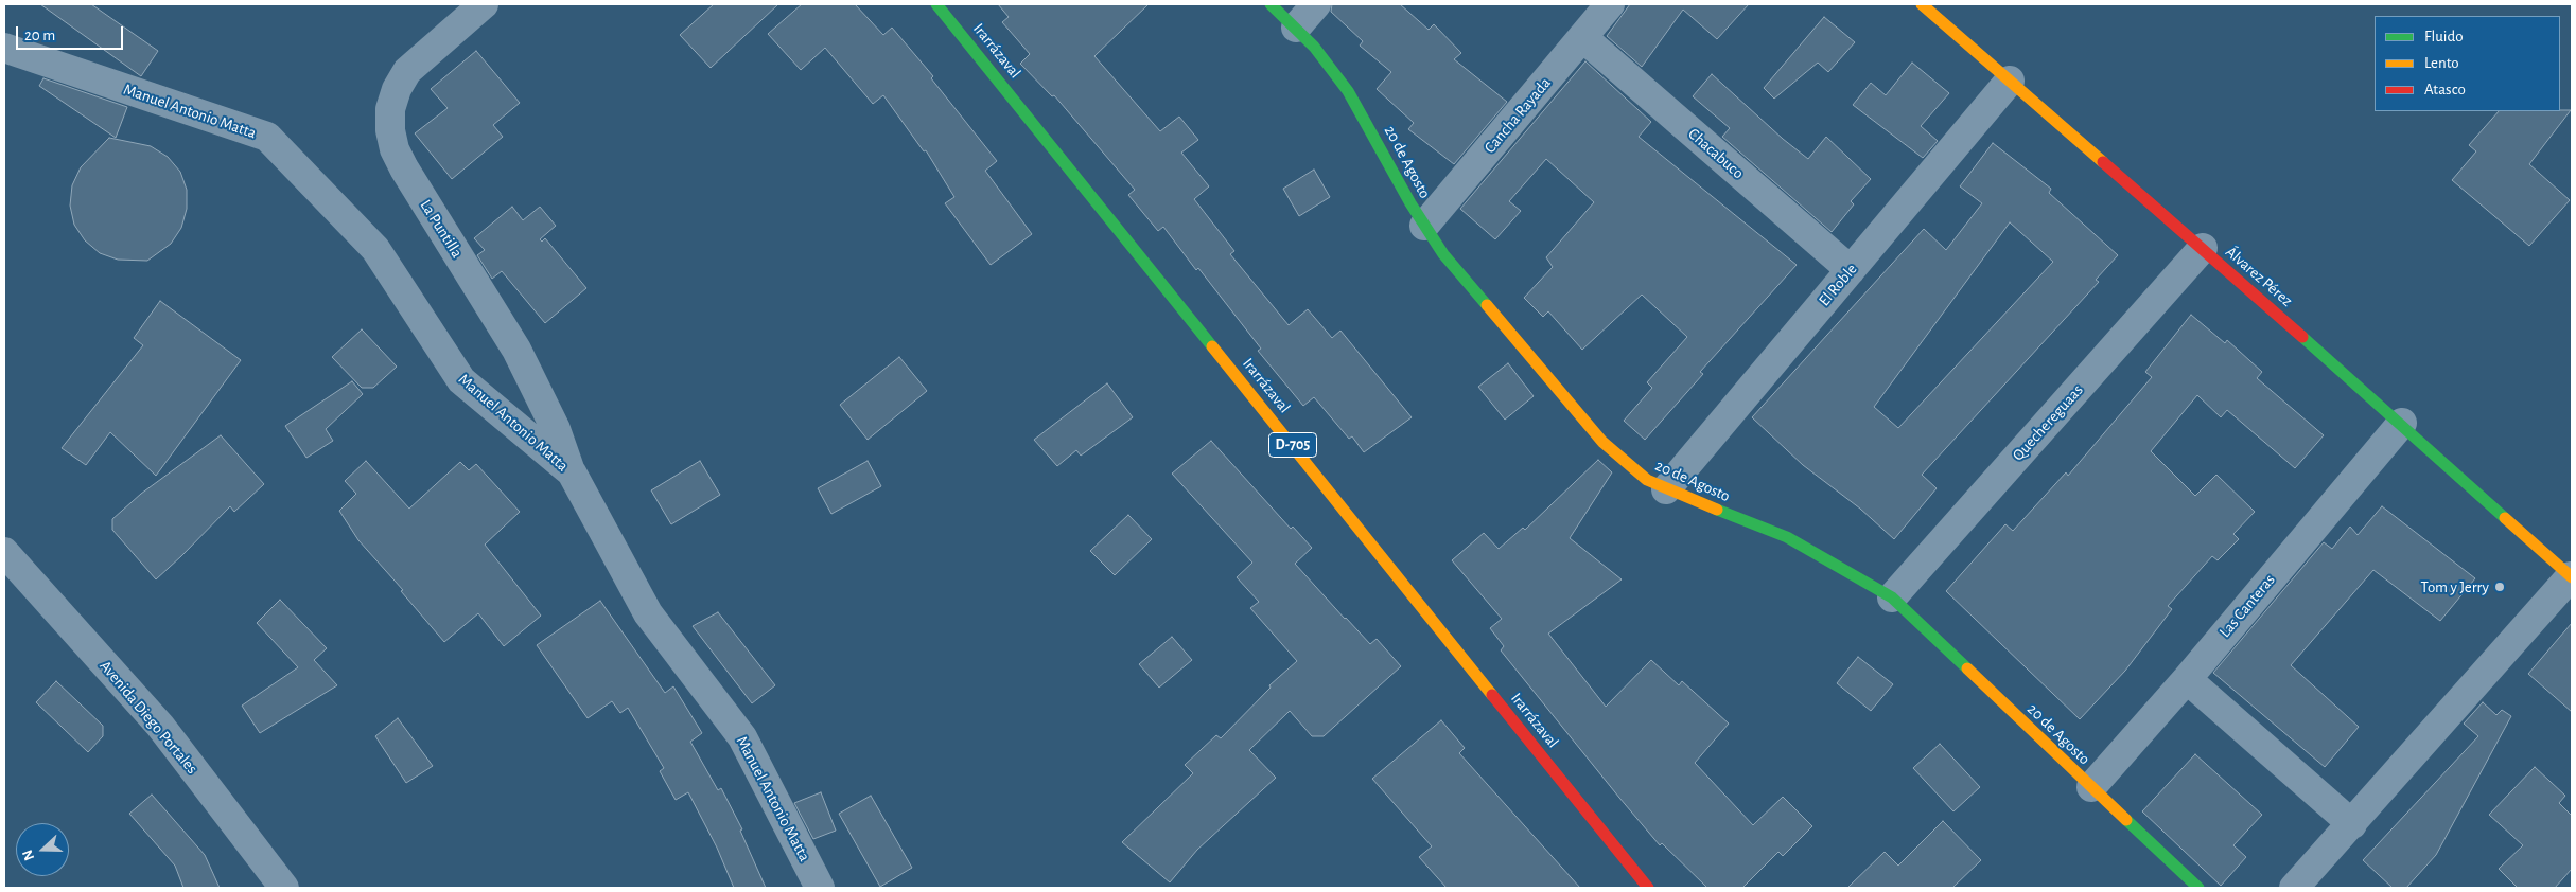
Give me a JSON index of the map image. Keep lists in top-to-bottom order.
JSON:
{
  "streets": {
    "street": [
      "Irarrázaval",
      "Manuel Antonio Matta",
      "Cancha Rayada",
      "Chacabuco",
      "20 de Agosto",
      "La Puntilla",
      "Álvarez Pérez",
      "El Roble",
      "Quechereguaas",
      "D-705",
      "Las Canteras",
      "Avenida Diego Portales"
    ]
  },
  "crossings": [
    ["Manuel Antonio Matta", "La Puntilla"],
    ["Cancha Rayada", "Chacabuco"],
    ["Cancha Rayada", "20 de Agosto"],
    ["Chacabuco", "El Roble"],
    ["20 de Agosto", "El Roble"],
    ["20 de Agosto", "Quechereguaas"],
    ["20 de Agosto", "Las Canteras"],
    ["Álvarez Pérez", "El Roble"],
    ["Álvarez Pérez", "Quechereguaas"],
    ["Álvarez Pérez", "Las Canteras"]
  ],
  "places": ["Tom y Jerry"],
  "legend": ["Fluido", "Lento", "Atasco"],
  "scale_bar": "20 m",
  "north": "left"
}
